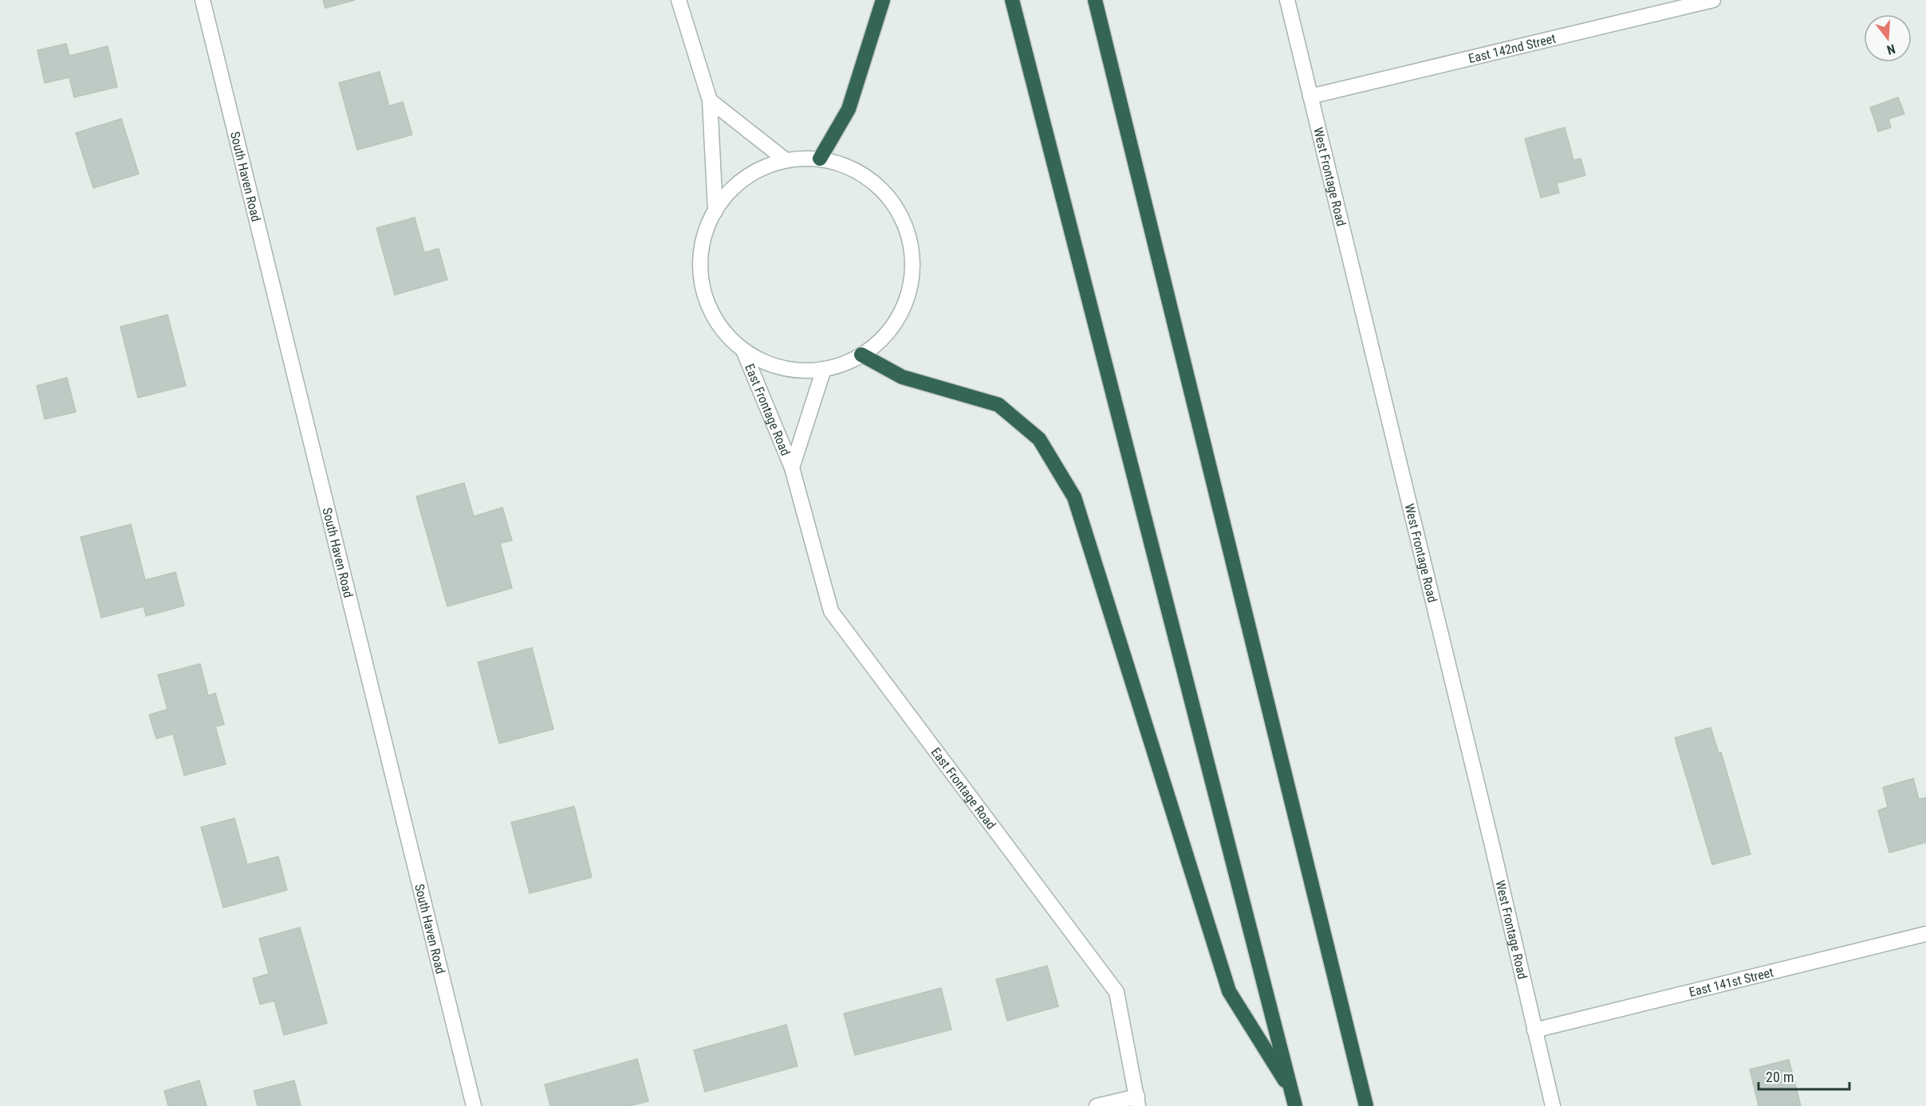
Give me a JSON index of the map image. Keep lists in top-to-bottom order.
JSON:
{
  "streets": {
    "street": [
      "East 142nd Street",
      "West Frontage Road",
      "South Haven Road",
      "East Frontage Road",
      "East 141st Street"
    ]
  },
  "crossings": [
    ["East 142nd Street", "West Frontage Road"],
    ["West Frontage Road", "East 141st Street"]
  ],
  "scale_bar": "20 m",
  "north": "bottom"
}
